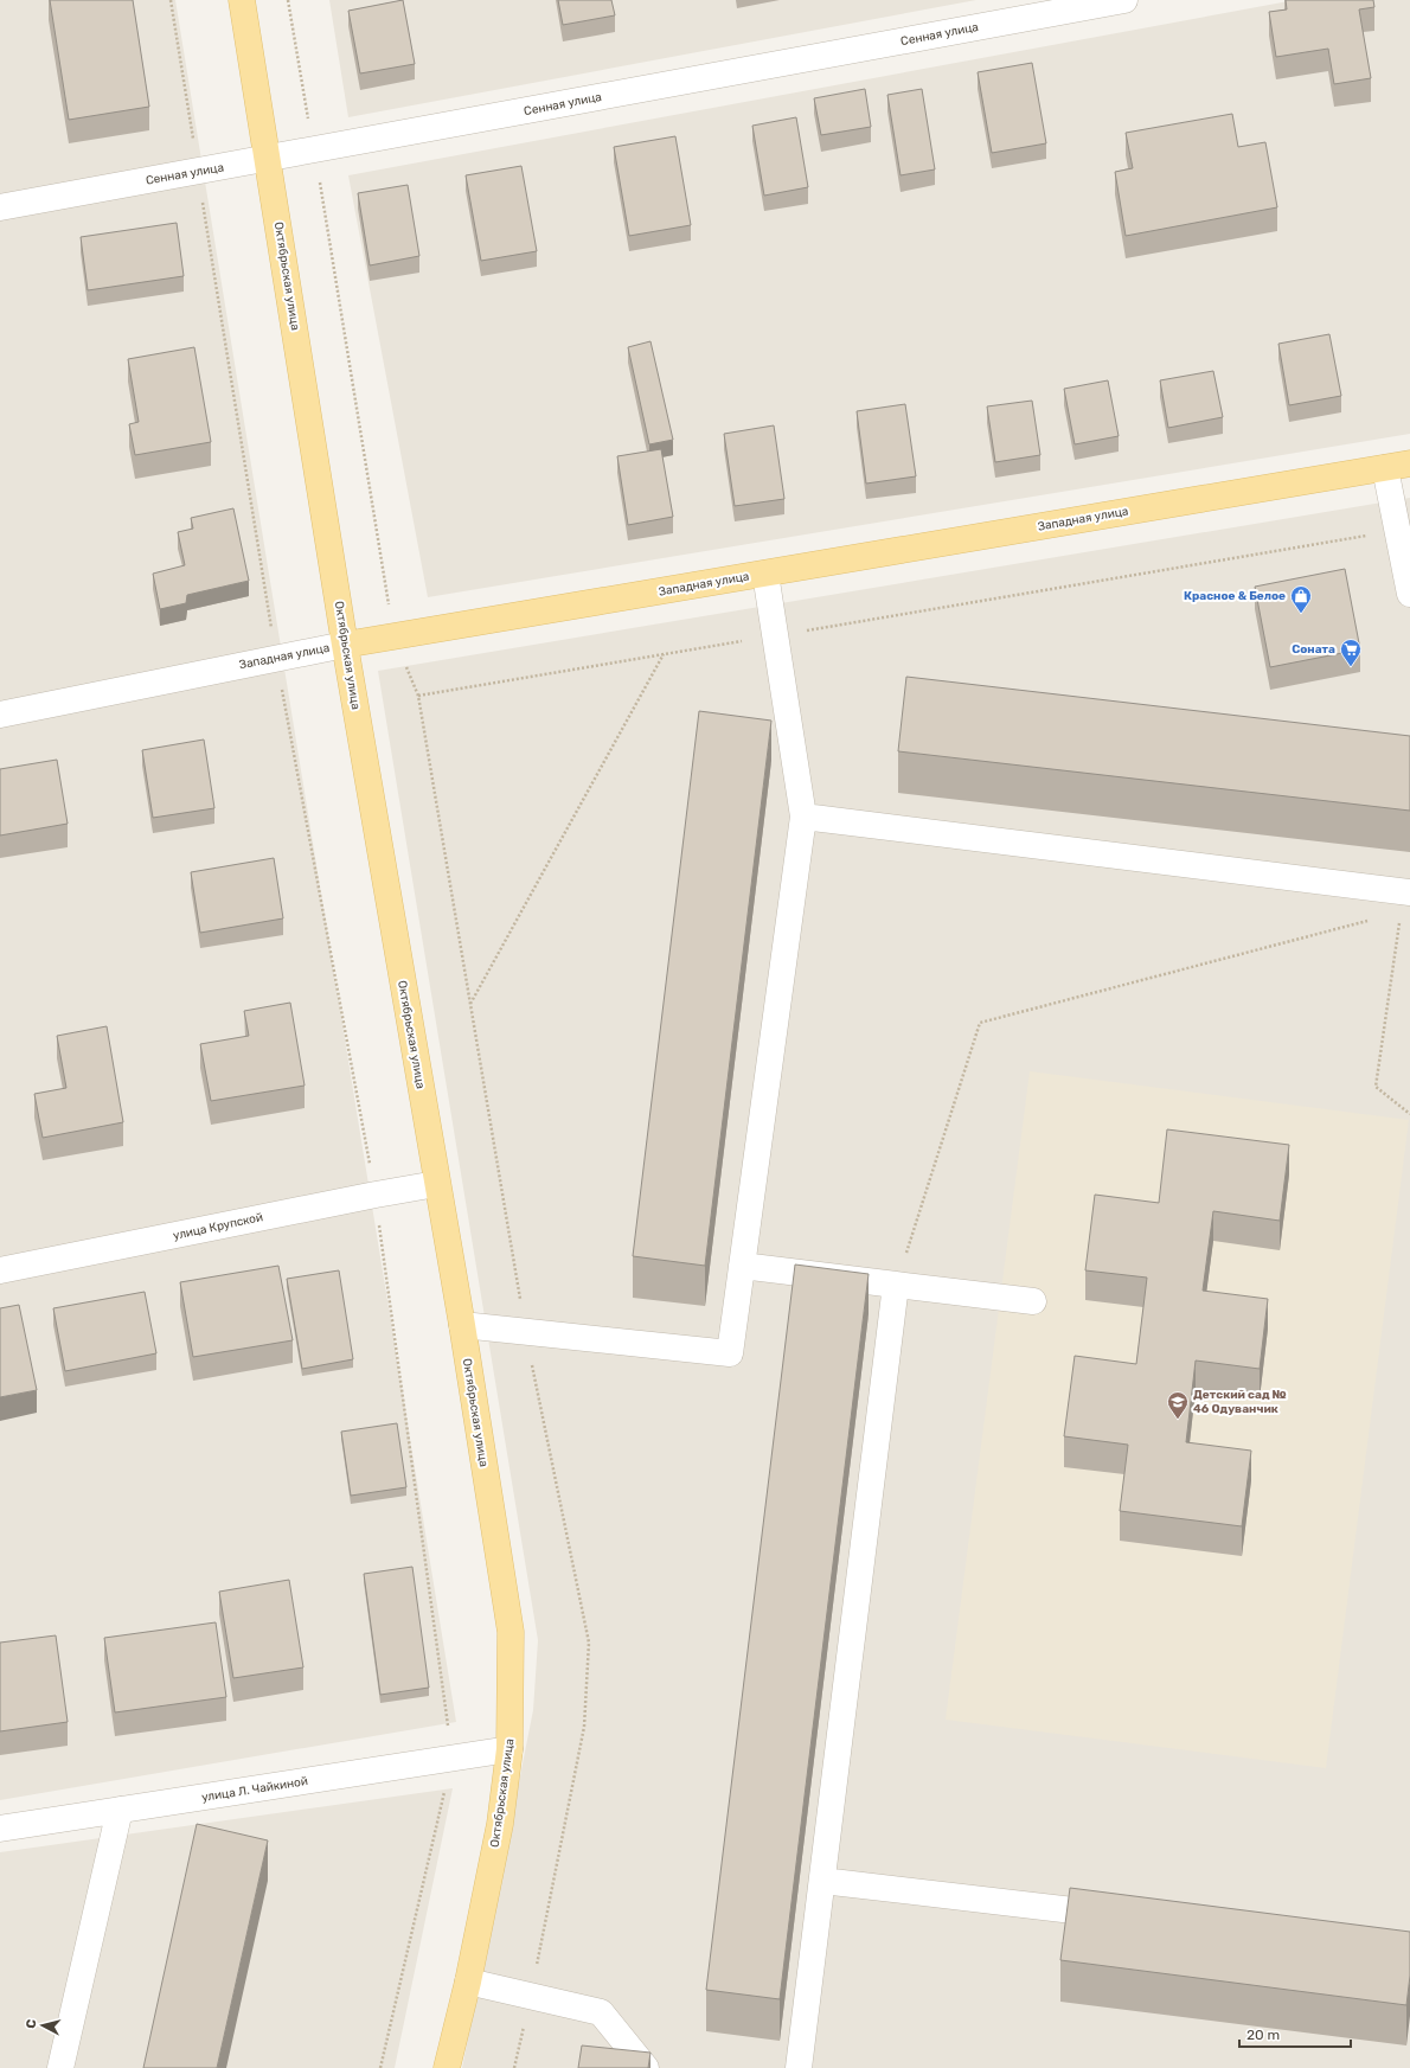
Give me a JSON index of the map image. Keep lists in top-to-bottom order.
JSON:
{
  "streets": {
    "main road": ["Октябрьская улица", "Западная улица"],
    "street": ["Сенная улица", "улица Крупской", "улица Л. Чайкиной"]
  },
  "crossings": [
    ["Сенная улица", "Октябрьская улица"],
    ["Октябрьская улица", "Западная улица"],
    ["Октябрьская улица", "улица Крупской"],
    ["Октябрьская улица", "улица Л. Чайкиной"]
  ],
  "places": {
    "shop": ["Красное & Белое"],
    "supermarket": ["Соната"],
    "school or university": ["Детский сад № 46 Одуванчик"]
  },
  "scale_bar": "20 m",
  "north": "left"
}
